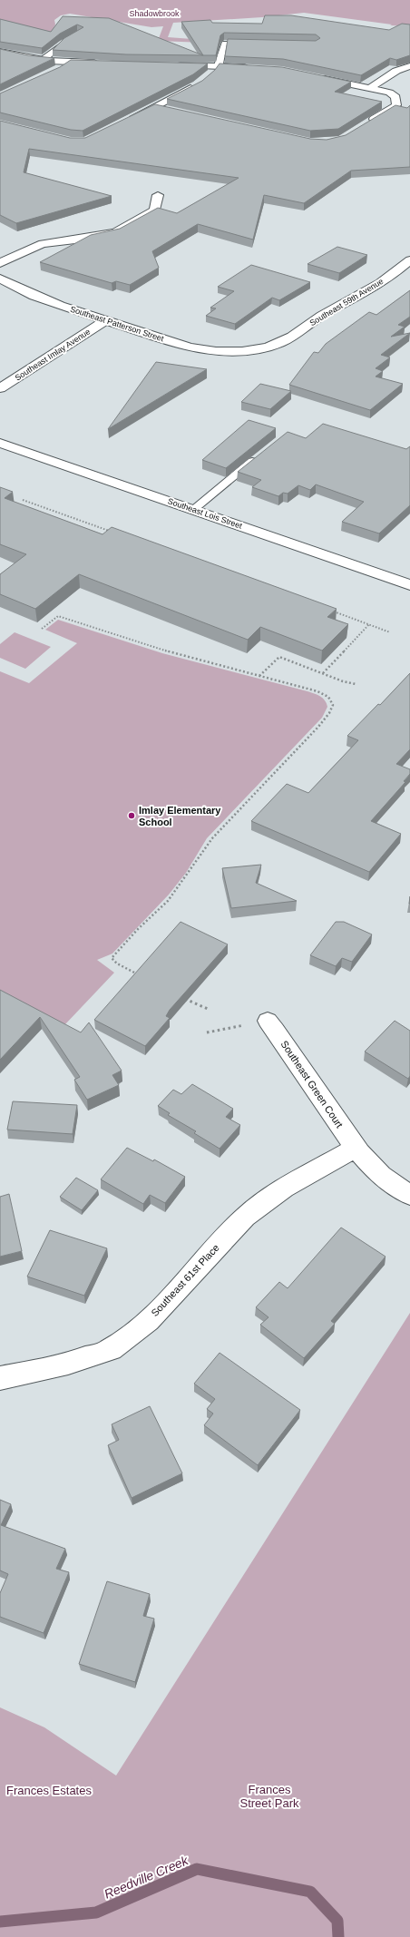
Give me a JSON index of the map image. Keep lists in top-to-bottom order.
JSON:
{
  "streets": {
    "street": [
      "Southeast 59th Avenue",
      "Southeast Patterson Street",
      "Southeast Imlay Avenue",
      "Southeast Lois Street",
      "Southeast Green Court",
      "Southeast 61st Place"
    ]
  },
  "crossings": [
    ["Southeast 59th Avenue", "Southeast Patterson Street"],
    ["Southeast Patterson Street", "Southeast Imlay Avenue"],
    ["Southeast Green Court", "Southeast 61st Place"]
  ],
  "water": ["Reedville Creek"],
  "parks": ["Shadowbrook", "Frances Street Park", "Frances Estates"],
  "places": ["Imlay Elementary School"]
}
